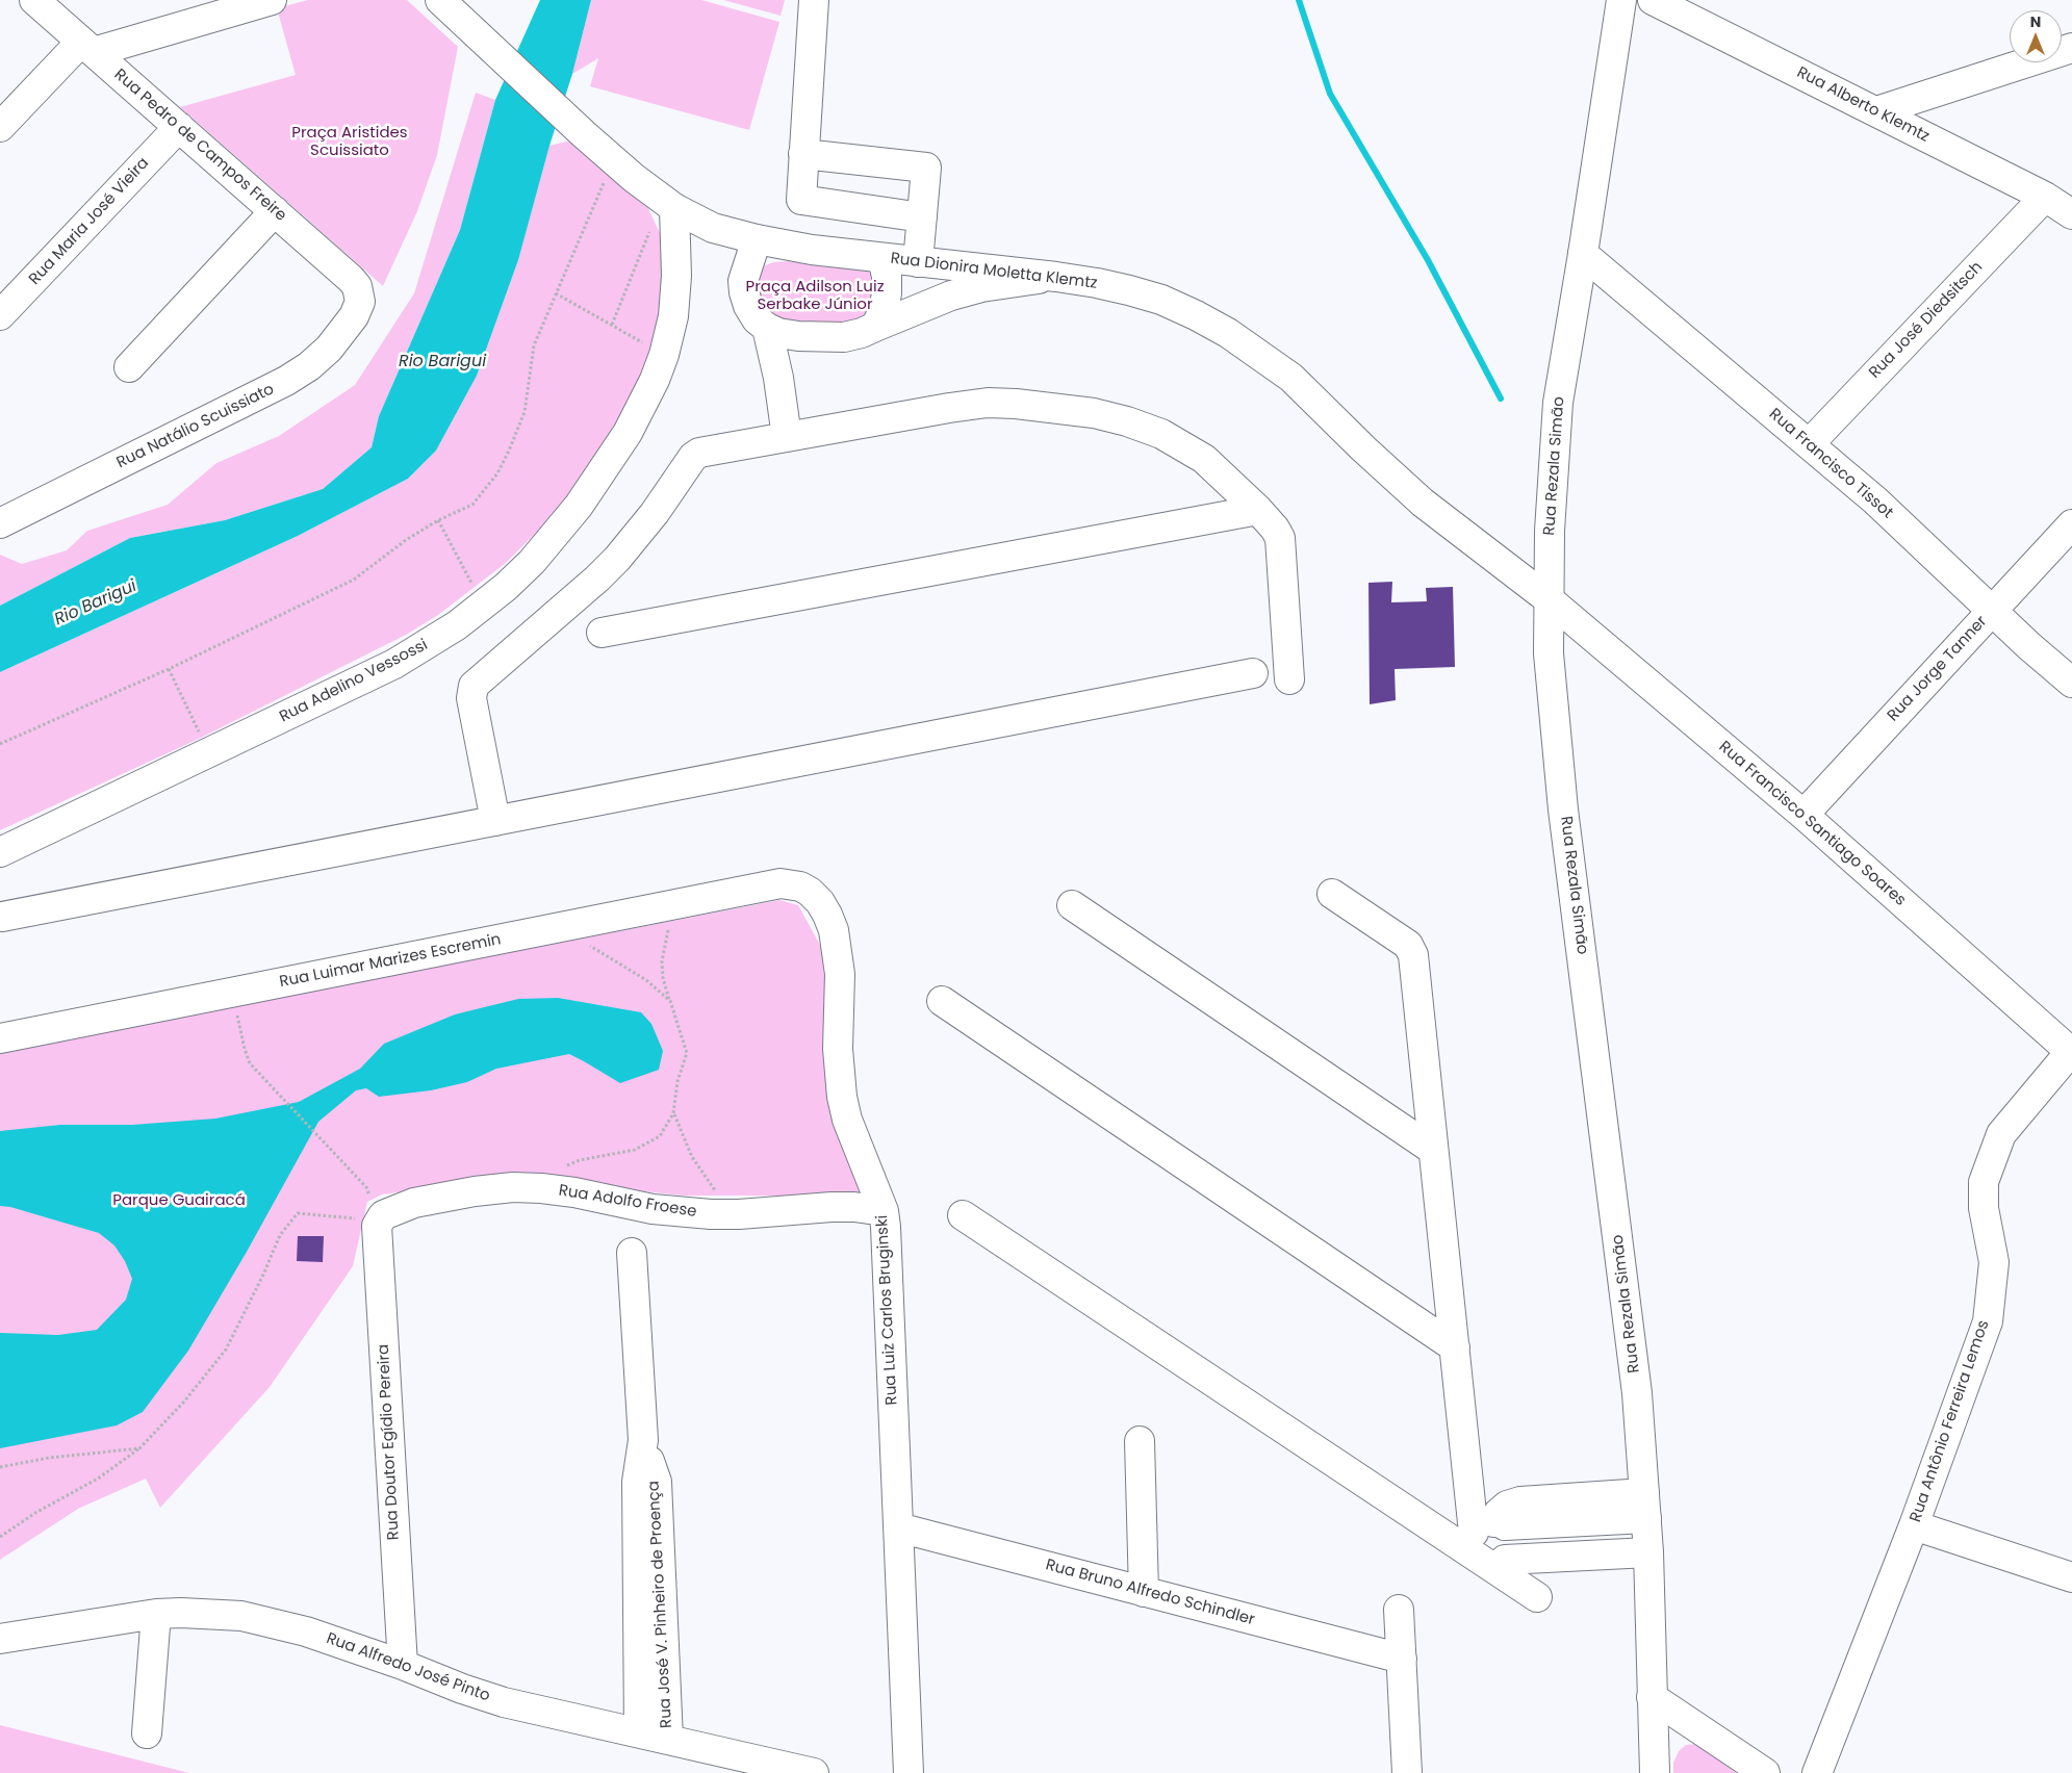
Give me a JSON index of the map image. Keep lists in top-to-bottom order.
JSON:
{
  "streets": {
    "street": [
      "Rua Alberto Klemtz",
      "Rua Pedro de Campos Freire",
      "Rua Maria José Vieira",
      "Rua Dionira Moletta Klemtz",
      "Rua José Diedsitsch",
      "Rua Natálio Scuissiato",
      "Rua Francisco Tissot",
      "Rua Rezala Simão",
      "Rua Jorge Tanner",
      "Rua Adelino Vessossi",
      "Rua Francisco Santiago Soares",
      "Rua Luimar Marizes Escremin",
      "Rua Adolfo Froese",
      "Rua Luiz Carlos Bruginski",
      "Rua Antônio Ferreira Lemos",
      "Rua Doutor Egídio Pereira",
      "Rua Bruno Alfredo Schindler",
      "Rua José V. Pinheiro de Proença",
      "Rua Alfredo José Pinto"
    ]
  },
  "crossings": [
    ["Rua Alberto Klemtz", "Rua José Diedsitsch"],
    ["Rua Pedro de Campos Freire", "Rua Maria José Vieira"],
    ["Rua Pedro de Campos Freire", "Rua Natálio Scuissiato"],
    ["Rua Dionira Moletta Klemtz", "Rua Rezala Simão"],
    ["Rua Dionira Moletta Klemtz", "Rua Adelino Vessossi"],
    ["Rua Dionira Moletta Klemtz", "Rua Francisco Santiago Soares"],
    ["Rua José Diedsitsch", "Rua Francisco Tissot"],
    ["Rua Francisco Tissot", "Rua Rezala Simão"],
    ["Rua Francisco Tissot", "Rua Jorge Tanner"],
    ["Rua Rezala Simão", "Rua Francisco Santiago Soares"],
    ["Rua Jorge Tanner", "Rua Francisco Santiago Soares"],
    ["Rua Francisco Santiago Soares", "Rua Antônio Ferreira Lemos"],
    ["Rua Luimar Marizes Escremin", "Rua Luiz Carlos Bruginski"],
    ["Rua Adolfo Froese", "Rua Luiz Carlos Bruginski"],
    ["Rua Adolfo Froese", "Rua Doutor Egídio Pereira"],
    ["Rua Luiz Carlos Bruginski", "Rua Bruno Alfredo Schindler"],
    ["Rua Doutor Egídio Pereira", "Rua Alfredo José Pinto"],
    ["Rua José V. Pinheiro de Proença", "Rua Alfredo José Pinto"]
  ],
  "water": ["Rio Barigui"],
  "parks": ["Praça Aristides Scuissiato", "Praça Adilson Luiz Serbake Júnior", "Parque Guairacá"],
  "north": "top"
}
